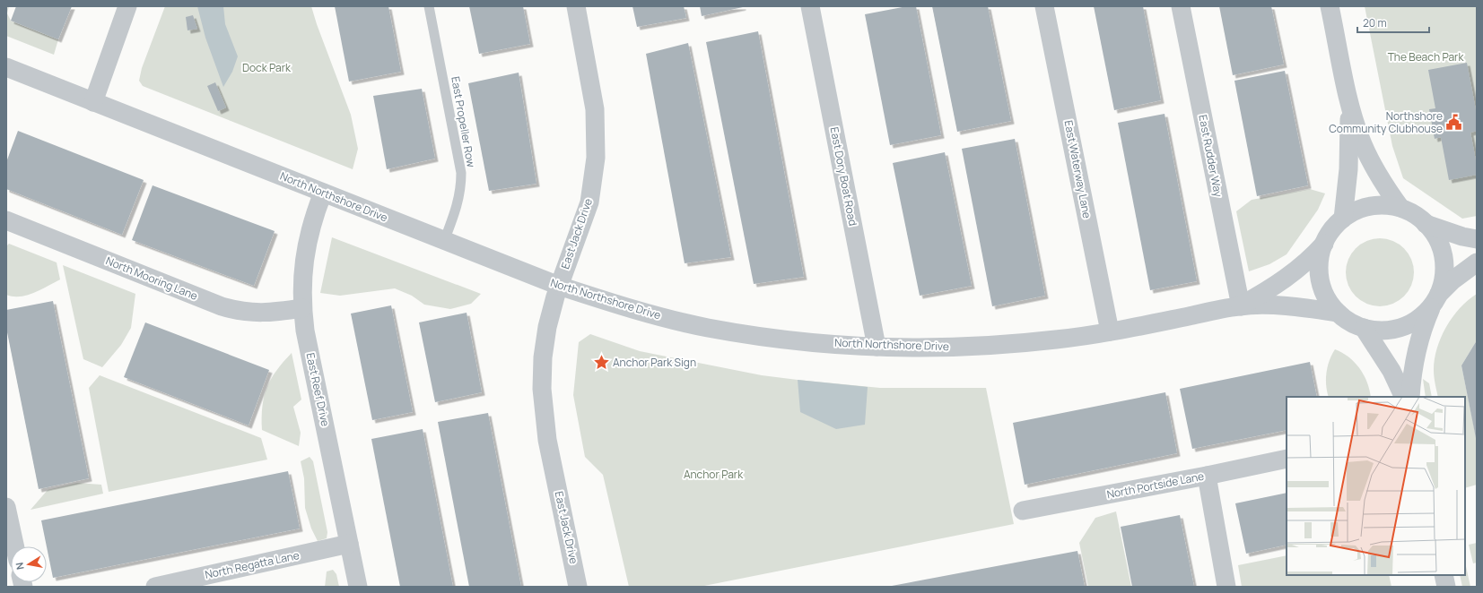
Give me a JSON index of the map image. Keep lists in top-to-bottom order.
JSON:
{
  "streets": {
    "street": [
      "East Rudder Way",
      "East Waterway Lane",
      "East Dory Boat Road",
      "North Northshore Drive",
      "East Jack Drive",
      "North Mooring Lane",
      "East Reef Drive",
      "North Portside Lane",
      "North Regatta Lane"
    ],
    "lane": ["East Propeller Row"]
  },
  "crossings": [
    ["East Propeller Row", "North Northshore Drive"],
    ["East Rudder Way", "North Northshore Drive"],
    ["East Waterway Lane", "North Northshore Drive"],
    ["East Dory Boat Road", "North Northshore Drive"],
    ["North Northshore Drive", "East Jack Drive"],
    ["North Northshore Drive", "East Reef Drive"],
    ["North Mooring Lane", "East Reef Drive"],
    ["East Reef Drive", "North Regatta Lane"]
  ],
  "parks": ["The Beach Park", "Dock Park", "Anchor Park"],
  "places": {
    "public building": ["Northshore Community Clubhouse"],
    "place": ["Anchor Park Sign"]
  },
  "scale_bar": "20 m",
  "north": "left"
}
